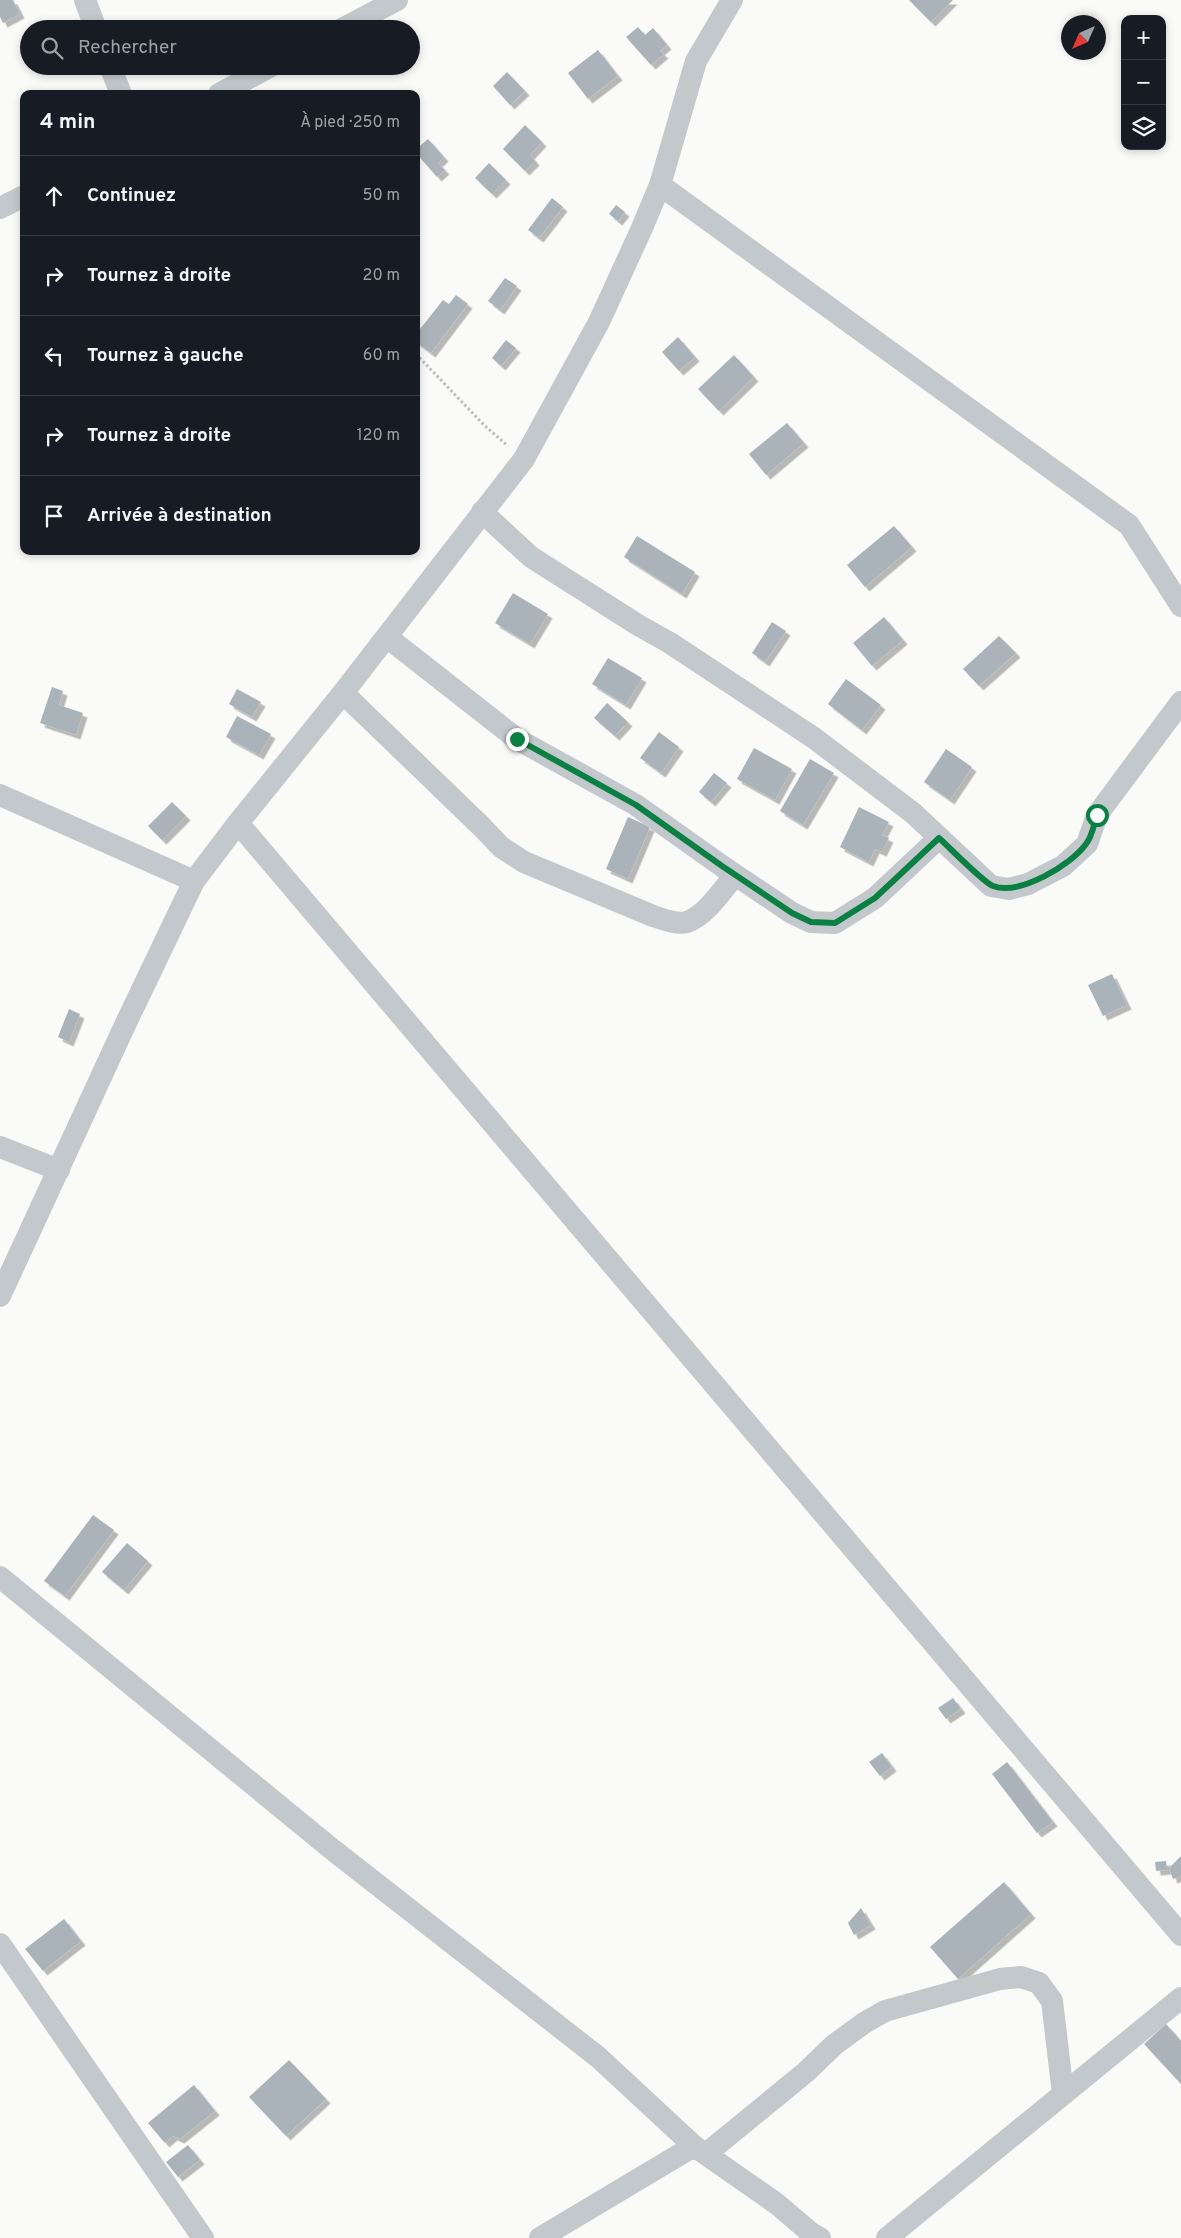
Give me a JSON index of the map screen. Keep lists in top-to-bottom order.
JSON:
{
  "north": "bottom left",
  "page": {
    "map_buttons": ["+", "−"],
    "search": "Rechercher",
    "heading": ["4 min", "À pied · 250 m"],
    "list": [
      ["Continuez", "50 m"],
      ["Tournez à droite", "20 m"],
      ["Tournez à gauche", "60 m"],
      ["Tournez à droite", "120 m"],
      "Arrivée à destination"
    ]
  }
}
